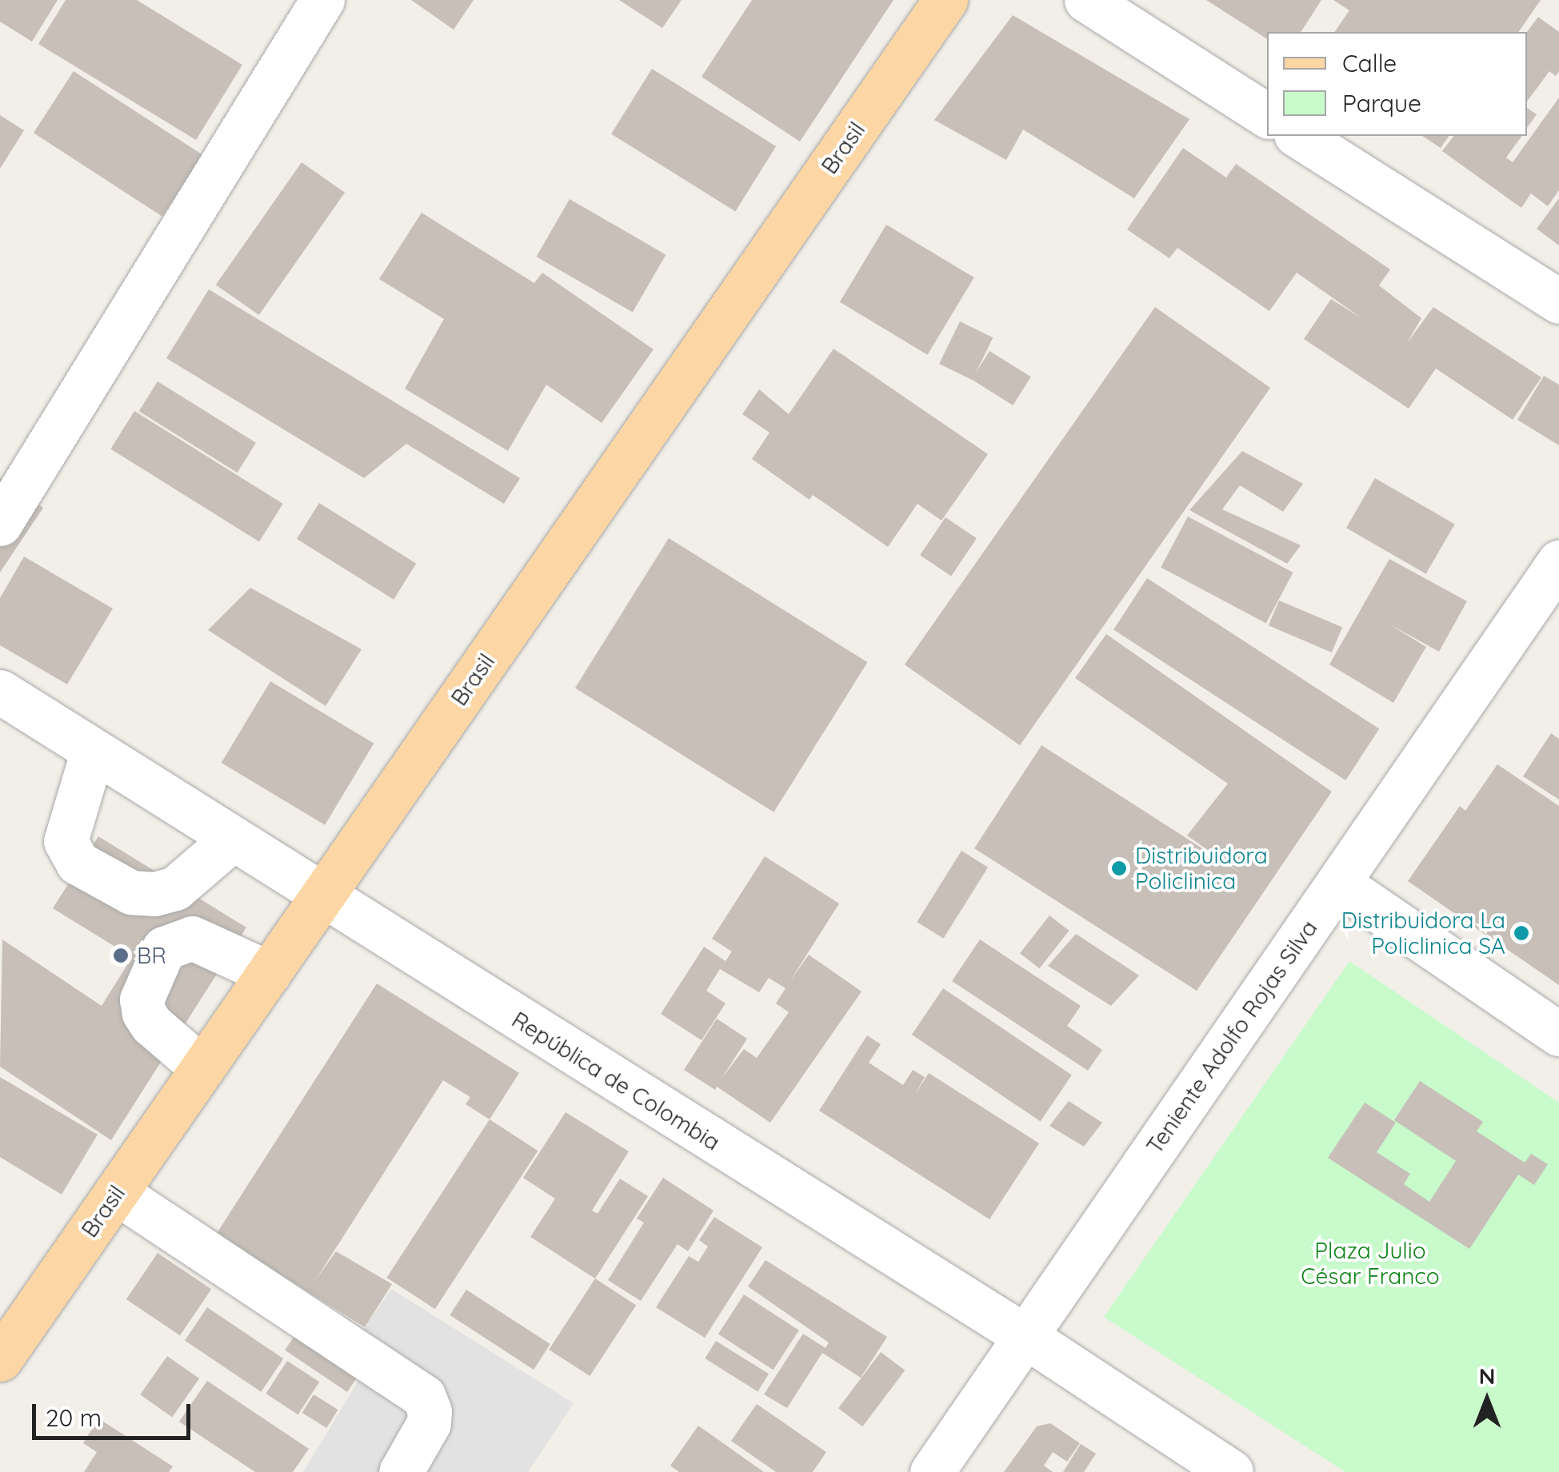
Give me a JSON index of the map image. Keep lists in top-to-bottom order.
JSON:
{
  "streets": {
    "main road": ["Brasil"],
    "street": ["Teniente Adolfo Rojas Silva", "República de Colombia"]
  },
  "crossings": [
    ["Brasil", "República de Colombia"],
    ["Teniente Adolfo Rojas Silva", "República de Colombia"]
  ],
  "parks": ["Plaza Julio César Franco"],
  "places": ["Distribuidora Policlinica", "Distribuidora La Policlinica SA", "BR"],
  "legend": ["Calle", "Parque"],
  "scale_bar": "20 m",
  "north": "top"
}
